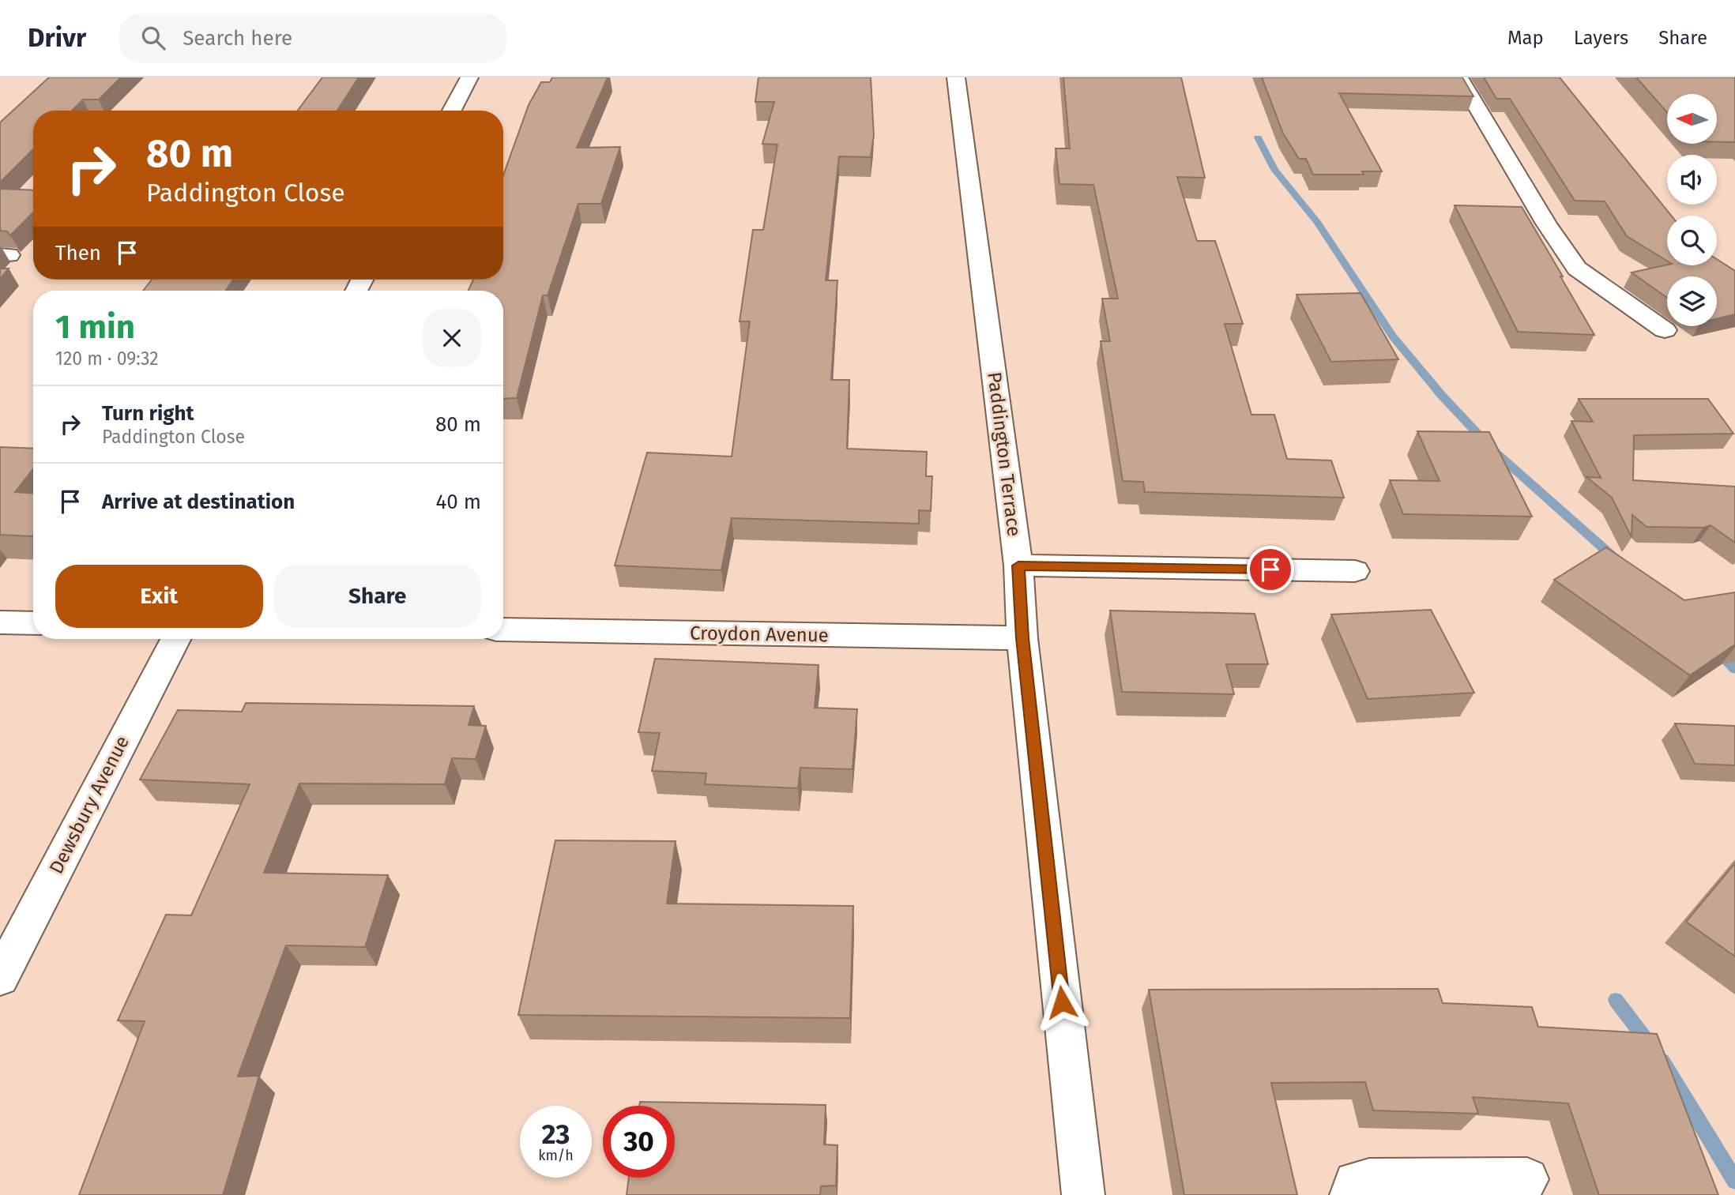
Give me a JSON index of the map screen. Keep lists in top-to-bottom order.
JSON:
{
  "streets": {
    "street": ["Paddington Terrace", "Croydon Avenue", "Dewsbury Avenue"]
  },
  "crossings": [
    ["Paddington Terrace", "Croydon Avenue"]
  ],
  "north": "left",
  "page": {
    "header": "Drivr",
    "search": "Search here",
    "nav": ["Map", "Layers", "Share"],
    "turn": ["80 m", "Paddington Close"],
    "then": "Then",
    "heading": ["1 min", "120 m · 09:32"],
    "list": [
      {
        "name": "Turn right",
        "note": "Paddington Close",
        "value": "80 m"
      },
      {
        "name": "Arrive at destination",
        "value": "40 m"
      }
    ],
    "buttons": ["Exit", "Share"],
    "speed": "23 km/h",
    "limit": "30"
  }
}
